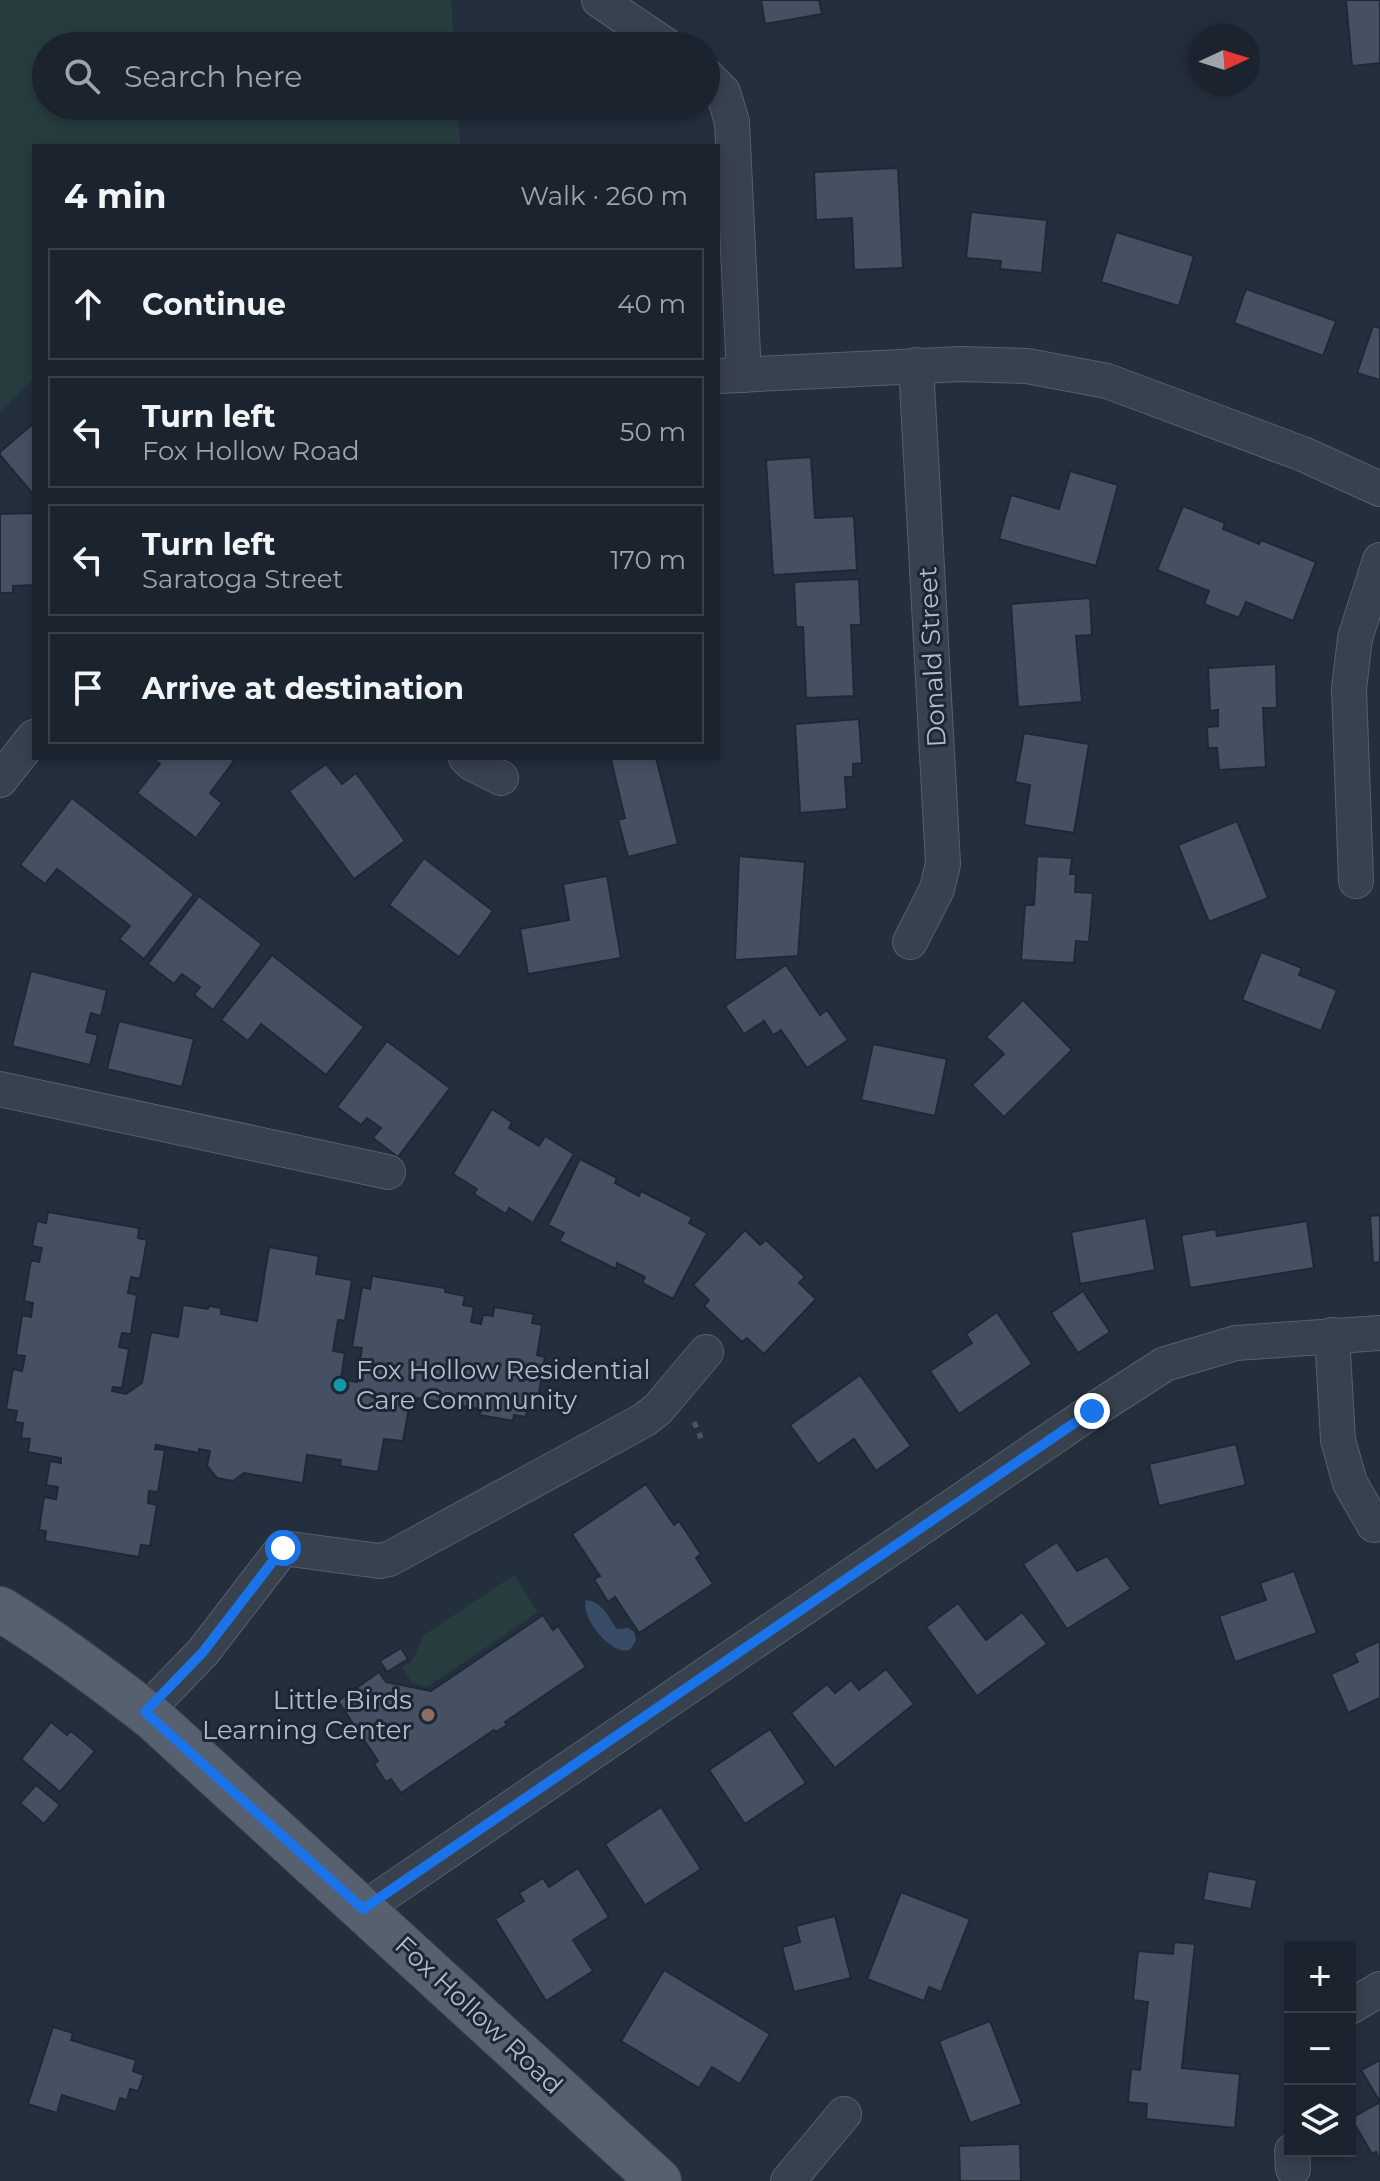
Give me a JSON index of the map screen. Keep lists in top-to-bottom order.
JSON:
{
  "streets": {
    "main road": ["Fox Hollow Road"],
    "street": ["Donald Street"]
  },
  "places": ["Fox Hollow Residential Care Community", "Little Birds Learning Center"],
  "north": "right",
  "page": {
    "search": "Search here",
    "heading": ["4 min", "Walk · 260 m"],
    "list": [
      ["Continue", "40 m"],
      ["Turn left", "Fox Hollow Road", "50 m"],
      ["Turn left", "Saratoga Street", "170 m"],
      "Arrive at destination"
    ],
    "map_buttons": ["+", "−"]
  }
}
